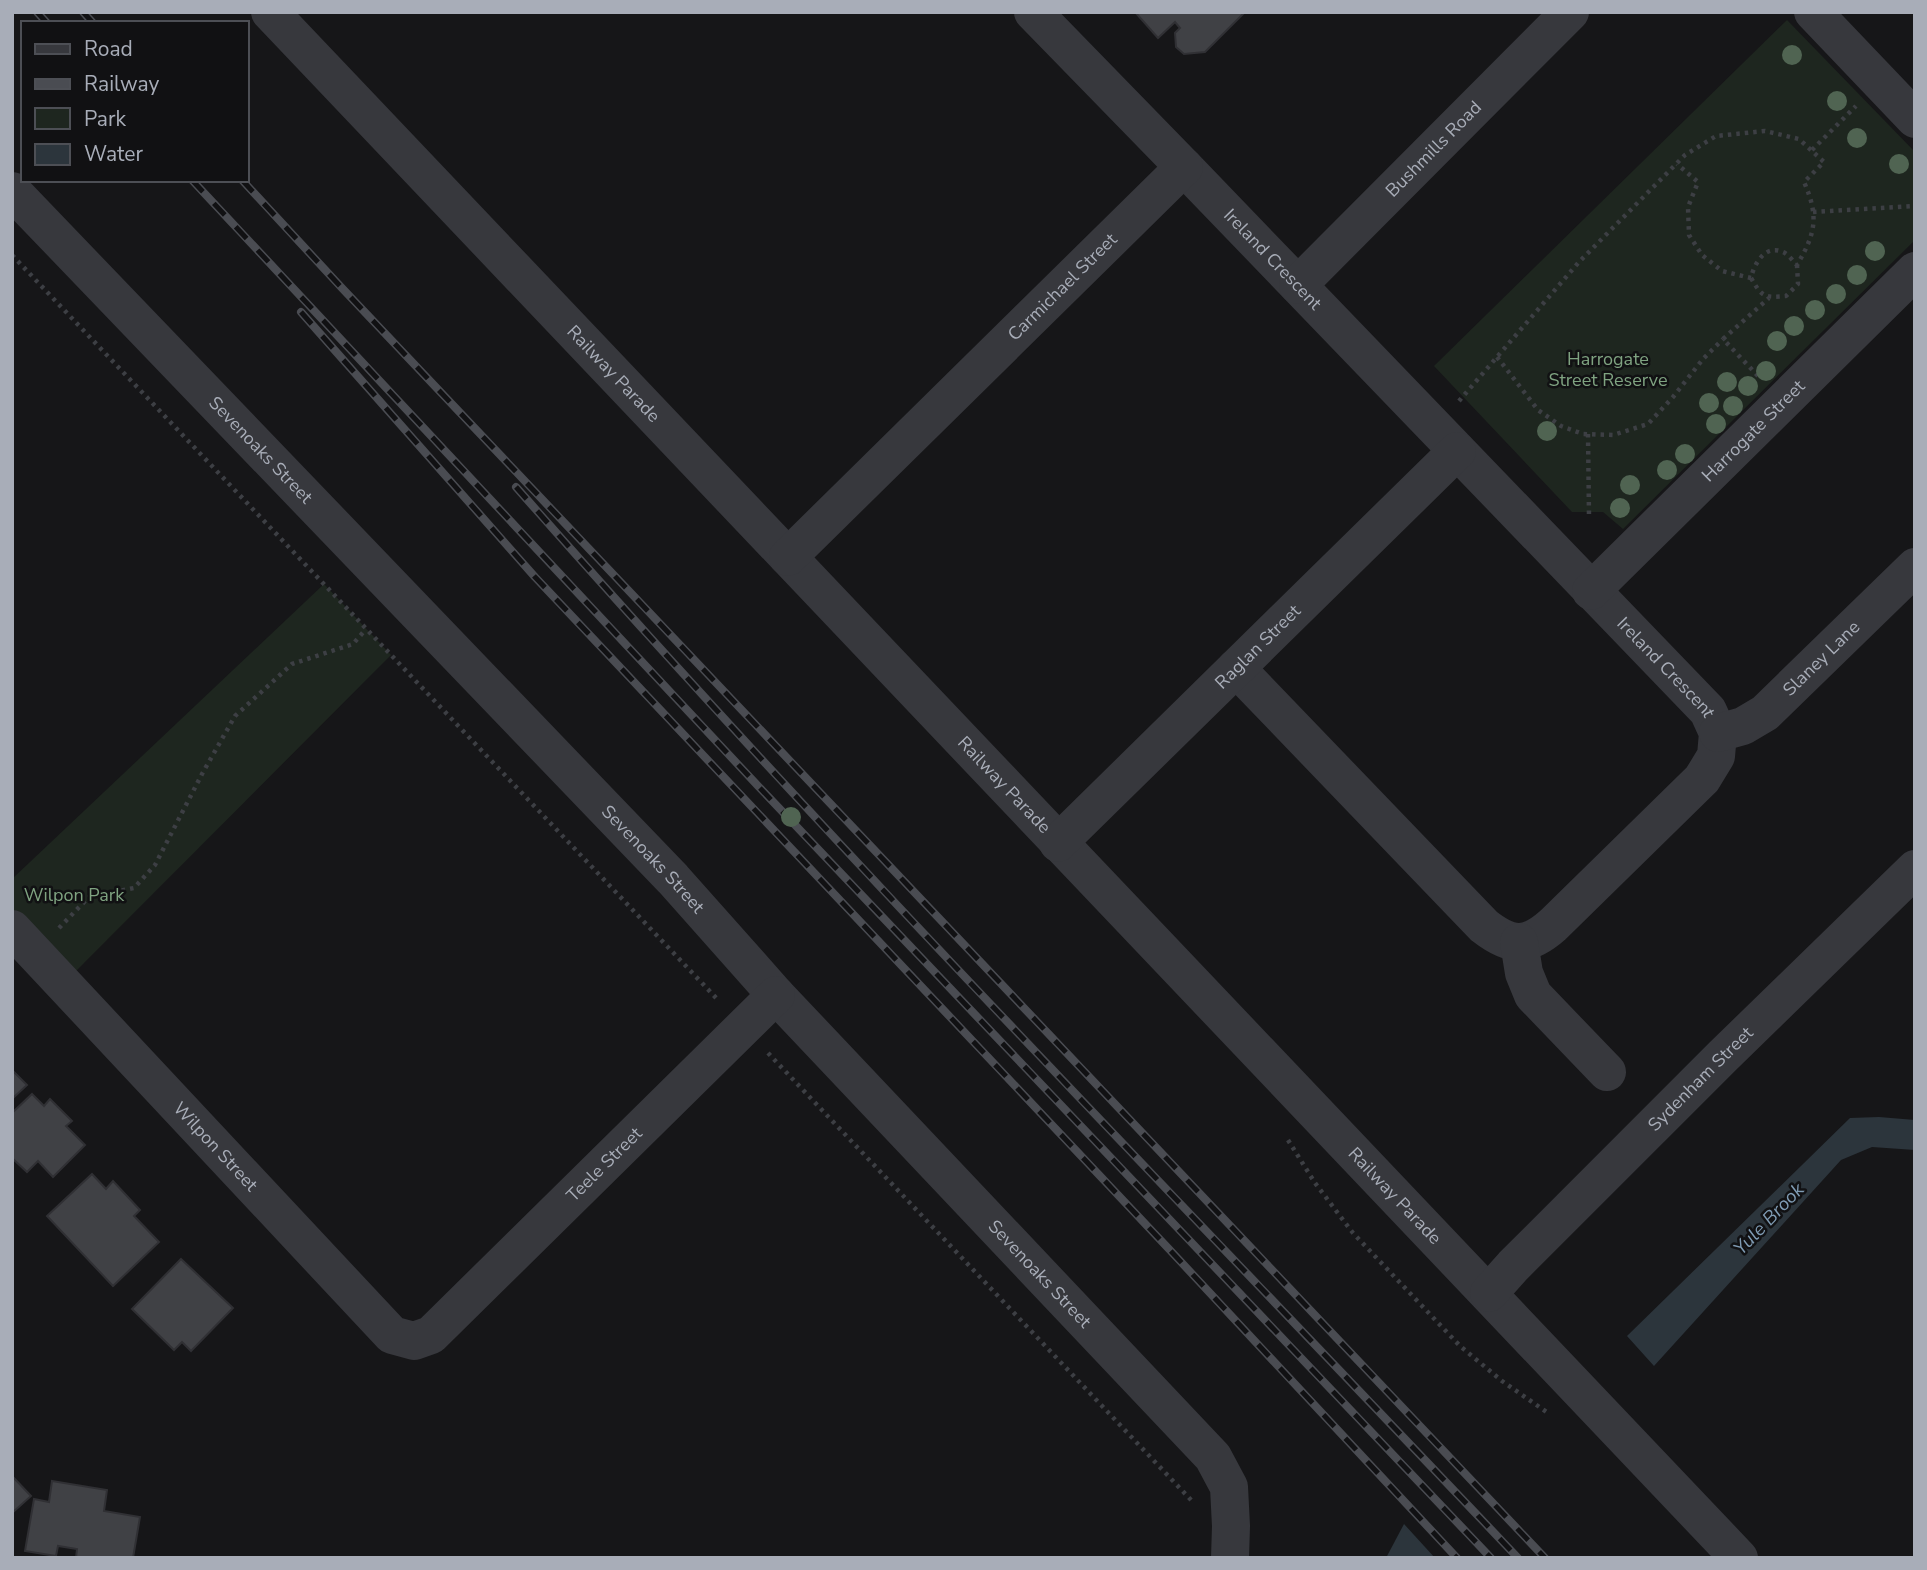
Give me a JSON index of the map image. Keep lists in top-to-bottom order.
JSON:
{
  "streets": {
    "street": [
      "Bushmills Road",
      "Ireland Crescent",
      "Carmichael Street",
      "Railway Parade",
      "Harrogate Street",
      "Sevenoaks Street",
      "Raglan Street",
      "Slaney Lane",
      "Sydenham Street",
      "Wilpon Street",
      "Teele Street"
    ]
  },
  "crossings": [
    ["Bushmills Road", "Ireland Crescent"],
    ["Ireland Crescent", "Carmichael Street"],
    ["Ireland Crescent", "Harrogate Street"],
    ["Ireland Crescent", "Raglan Street"],
    ["Ireland Crescent", "Slaney Lane"],
    ["Carmichael Street", "Railway Parade"],
    ["Railway Parade", "Raglan Street"],
    ["Railway Parade", "Sydenham Street"],
    ["Sevenoaks Street", "Teele Street"],
    ["Wilpon Street", "Teele Street"]
  ],
  "water": ["Yule Brook"],
  "parks": ["Harrogate Street Reserve", "Wilpon Park"],
  "legend": [
    "Road",
    "Railway",
    "Park",
    "Water"
  ]
}
